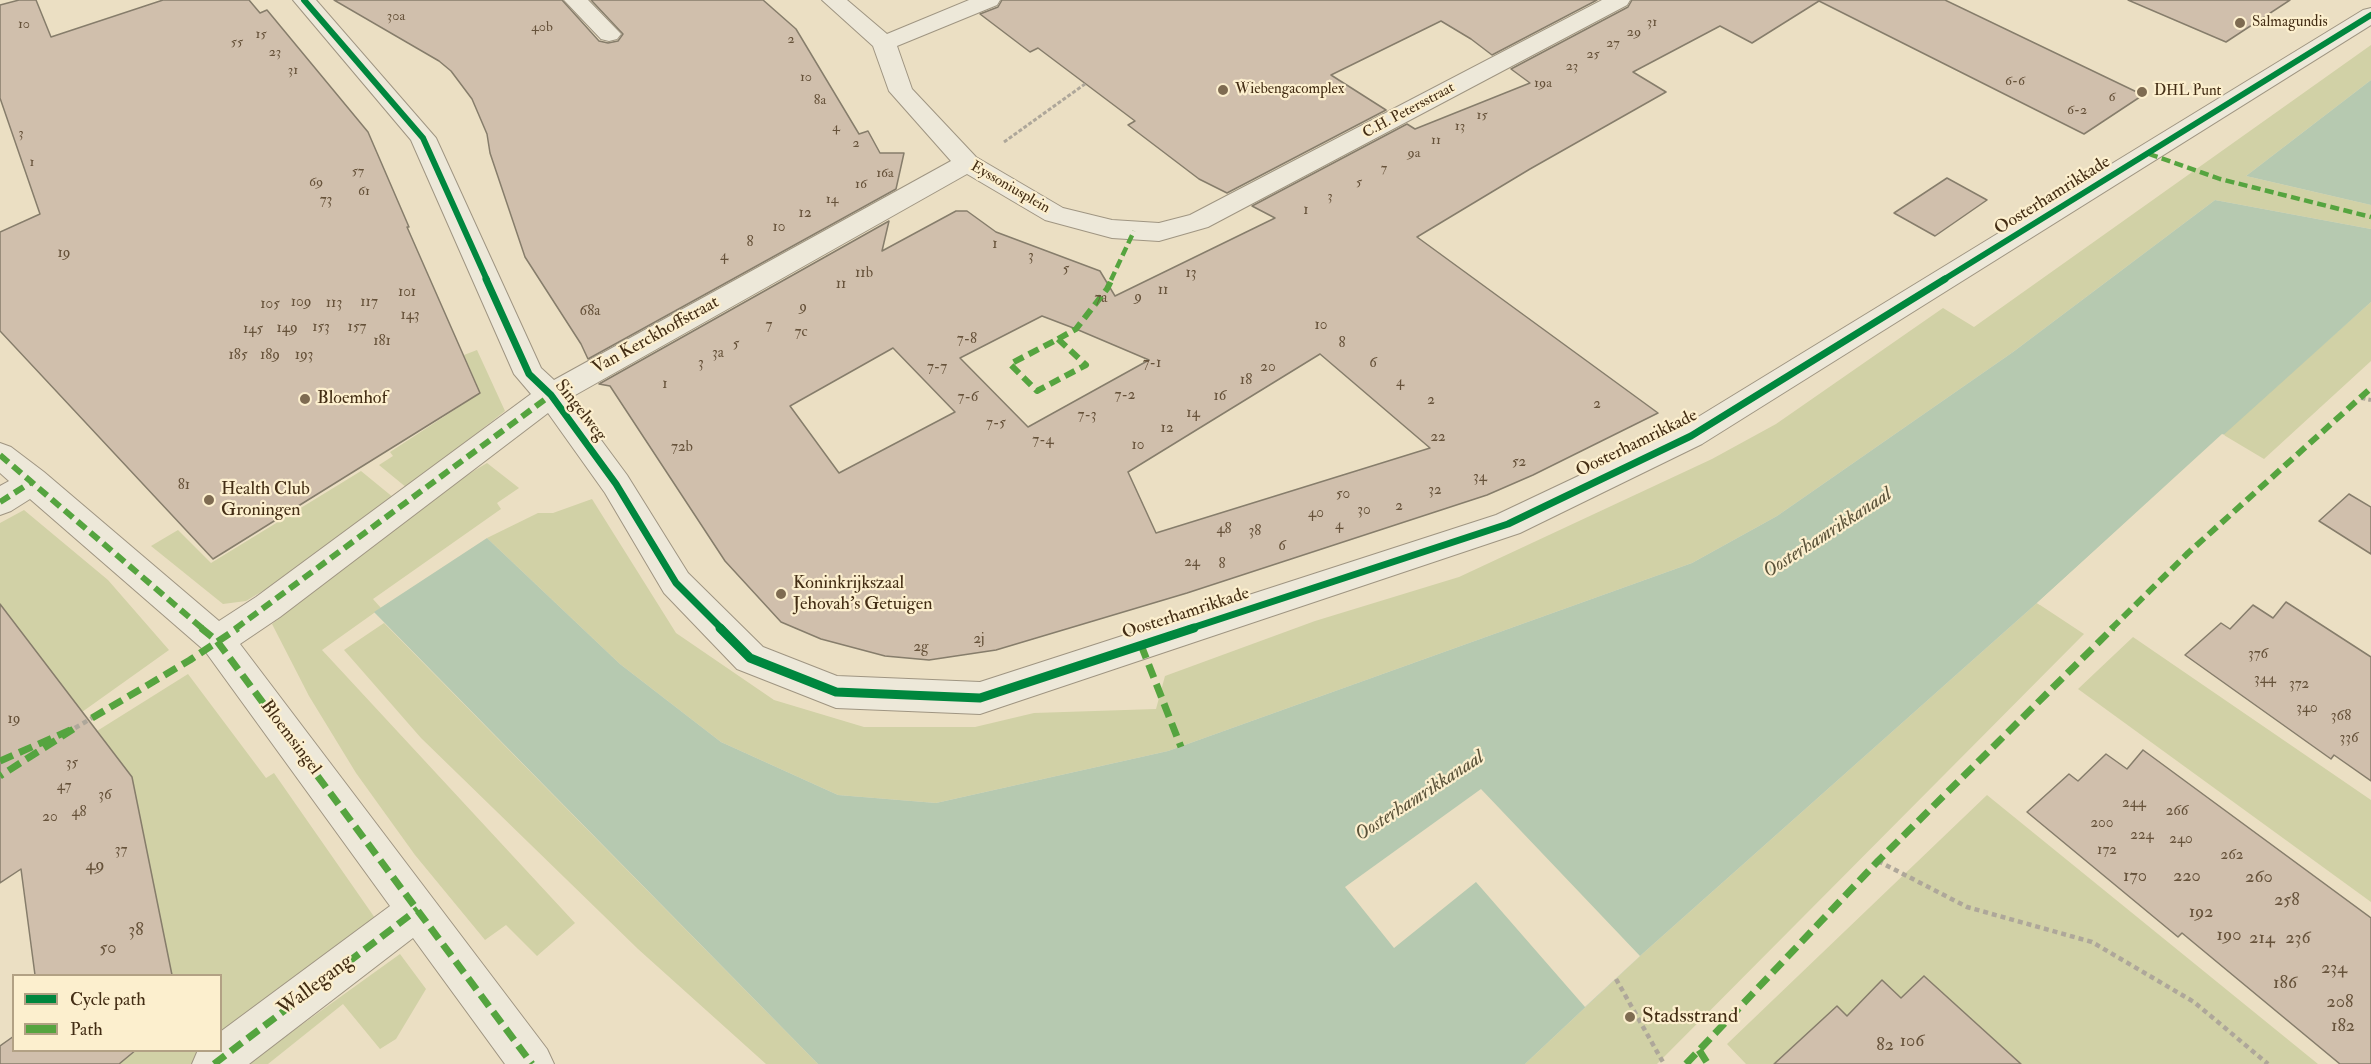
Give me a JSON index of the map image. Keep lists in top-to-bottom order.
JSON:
{
  "streets": {
    "street": [
      "C.H. Petersstraat",
      "Eyssoniusplein",
      "Oosterhamrikkade",
      "Van Kerckhoffstraat",
      "Singelweg",
      "Bloemsingel",
      "Wallegang"
    ]
  },
  "crossings": [
    ["C.H. Petersstraat", "Eyssoniusplein"],
    ["Eyssoniusplein", "Van Kerckhoffstraat"],
    ["Oosterhamrikkade", "Singelweg"],
    ["Van Kerckhoffstraat", "Singelweg"],
    ["Van Kerckhoffstraat", "Bloemsingel"],
    ["Bloemsingel", "Wallegang"]
  ],
  "water": ["Oosterhamrikkanaal"],
  "places": [
    "Salmagundis",
    "Wiebengacomplex",
    "DHL Punt",
    "Bloemhof",
    "Health Club Groningen",
    "Koninkrijkszaal Jehovah's Getuigen",
    "Stadsstrand"
  ],
  "house_numbers": [
    "30a",
    "31",
    "10",
    "40b",
    "29",
    "15",
    "2",
    "55",
    "27",
    "23",
    "25",
    "23",
    "31",
    "10",
    "6-6",
    "19a",
    "6",
    "8a",
    "6-2",
    "15",
    "13",
    "4",
    "3",
    "11",
    "2",
    "9a",
    "1",
    "7",
    "57",
    "16a",
    "69",
    "5",
    "16",
    "61",
    "3",
    "14",
    "73",
    "1",
    "12",
    "10",
    "8",
    "1",
    "19",
    "4",
    "3",
    "5",
    "11b",
    "13",
    "11",
    "11",
    "101",
    "9",
    "7a",
    "109",
    "117",
    "113",
    "105",
    "9",
    "68a",
    "143",
    "7",
    "10",
    "153",
    "157",
    "149",
    "145",
    "7c",
    "7-8",
    "181",
    "8",
    "5",
    "3a",
    "185",
    "189",
    "193",
    "3",
    "7-1",
    "6",
    "7-7",
    "20",
    "18",
    "4",
    "1",
    "7-2",
    "16",
    "7-6",
    "2",
    "2",
    "14",
    "7-3",
    "7-5",
    "12",
    "22",
    "7-4",
    "10",
    "72b",
    "52",
    "34",
    "81",
    "32",
    "50",
    "2",
    "30",
    "40",
    "4",
    "48",
    "38",
    "6",
    "24",
    "8",
    "2j",
    "2g",
    "376",
    "344",
    "372",
    "340",
    "368",
    "19",
    "336",
    "35",
    "47",
    "36",
    "244",
    "266",
    "48",
    "20",
    "200",
    "224",
    "240",
    "37",
    "172",
    "262",
    "49",
    "170",
    "220",
    "260",
    "258",
    "192",
    "38",
    "190",
    "214",
    "236",
    "50",
    "234",
    "186",
    "208",
    "182",
    "106",
    "82"
  ],
  "legend": ["Cycle path", "Path"]
}
